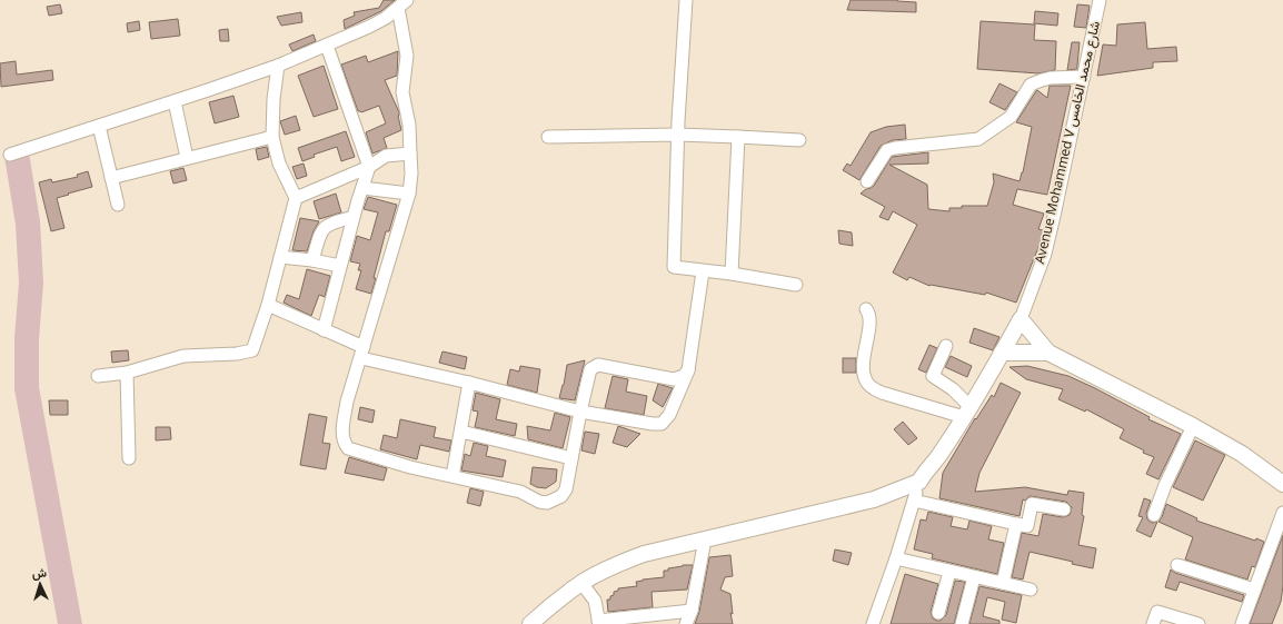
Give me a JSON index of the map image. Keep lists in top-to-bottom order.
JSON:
{
  "streets": {
    "street": ["Avenue Mohammed V شارع محمد الخامس"]
  },
  "north": "top"
}
